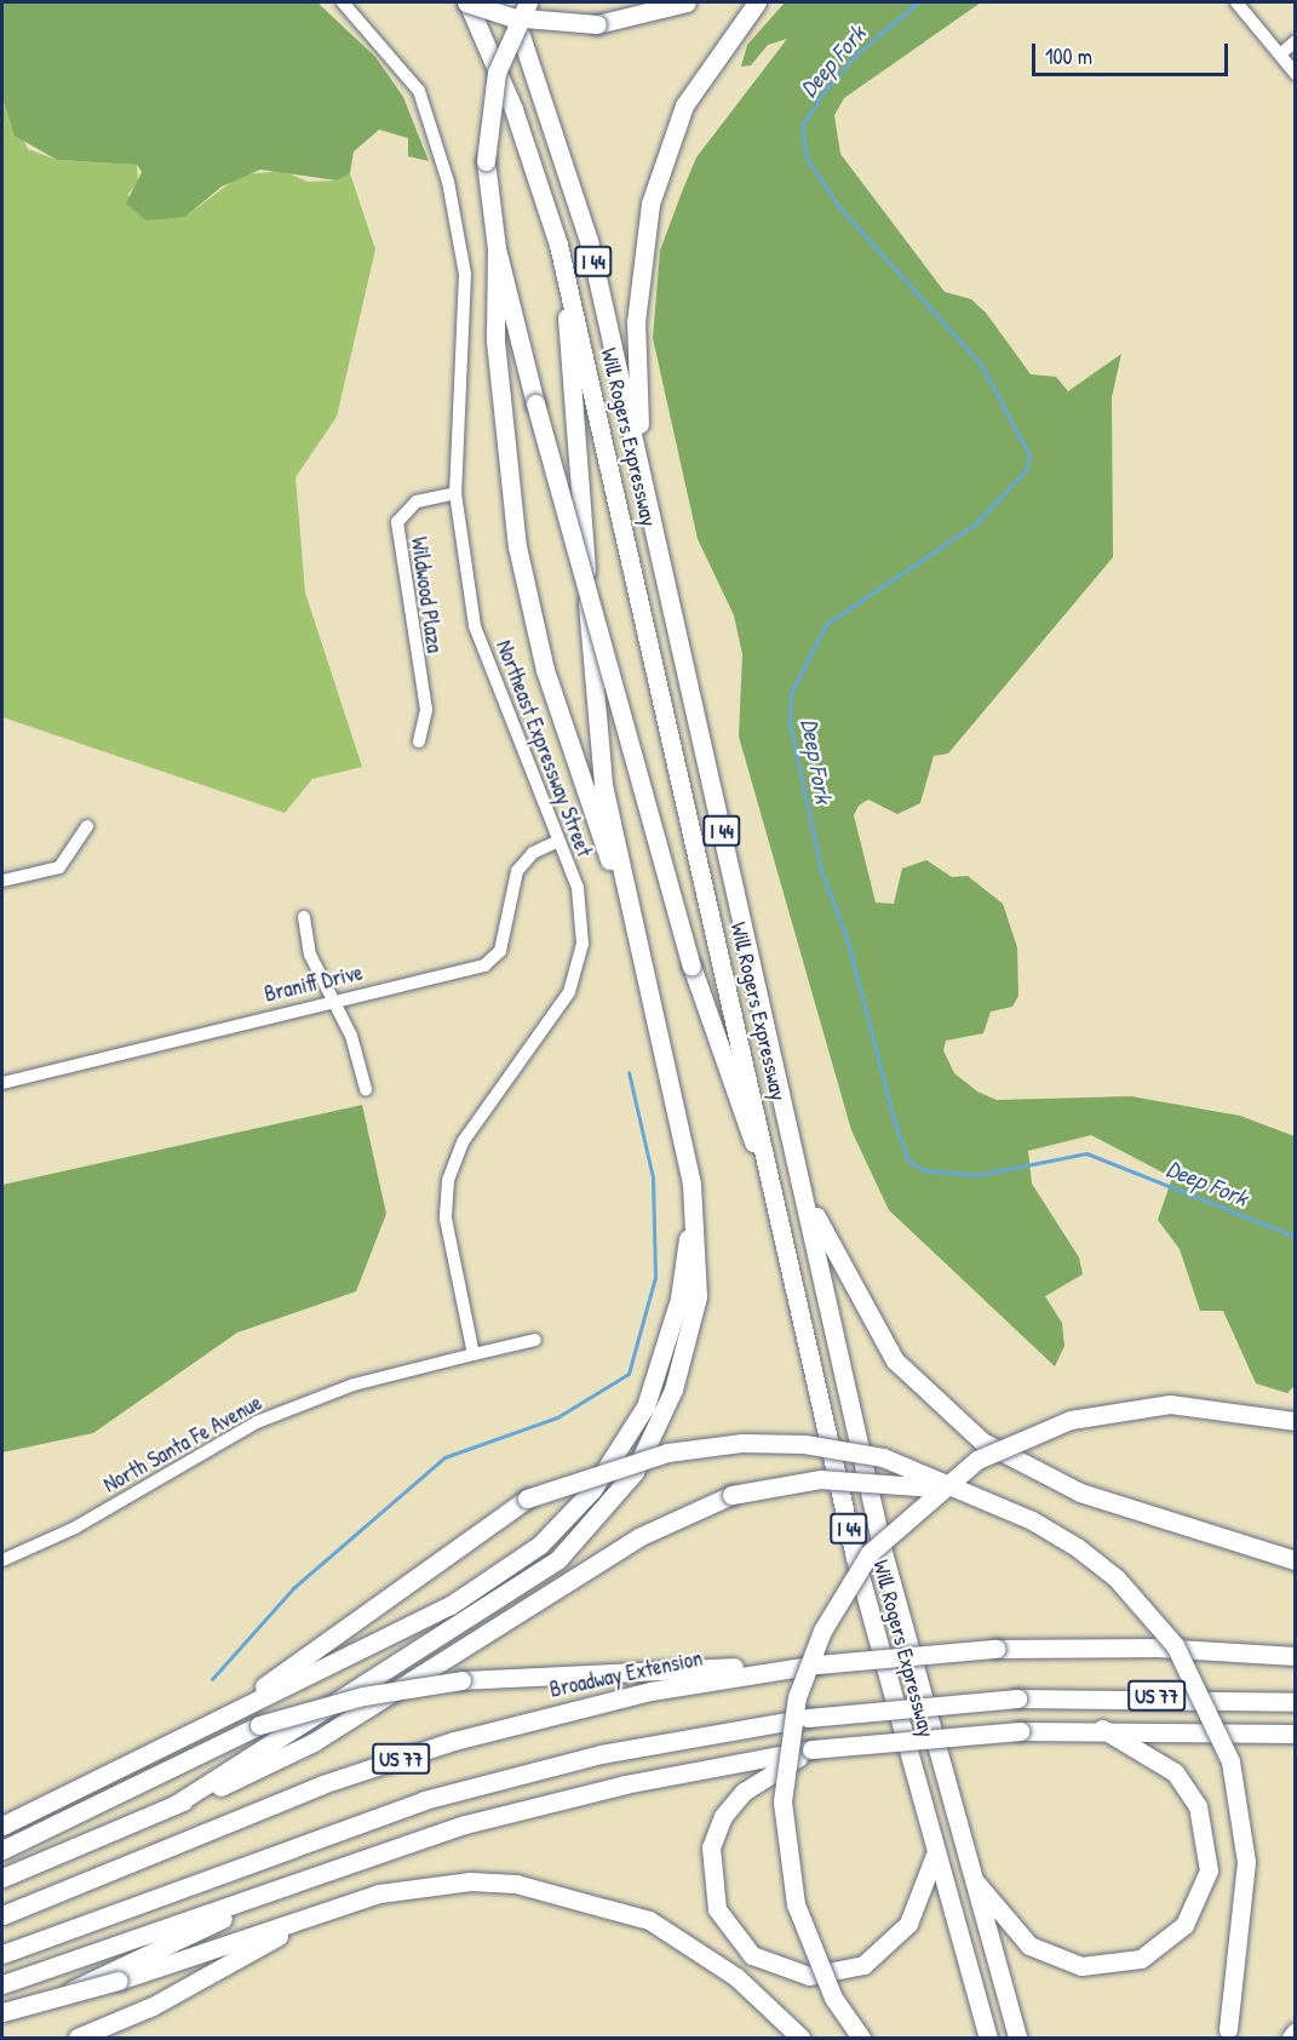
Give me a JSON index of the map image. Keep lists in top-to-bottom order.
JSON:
{
  "streets": {
    "highway": [
      "I 44",
      "Will Rogers Expressway",
      "Broadway Extension",
      "US 77"
    ],
    "street": [
      "Wildwood Plaza",
      "Northeast Expressway Street",
      "Braniff Drive",
      "North Santa Fe Avenue"
    ]
  },
  "crossings": [
    ["Wildwood Plaza", "Northeast Expressway Street"],
    ["Northeast Expressway Street", "Braniff Drive"],
    ["Northeast Expressway Street", "North Santa Fe Avenue"]
  ],
  "water": ["Deep Fork"],
  "scale_bar": "100 m"
}
